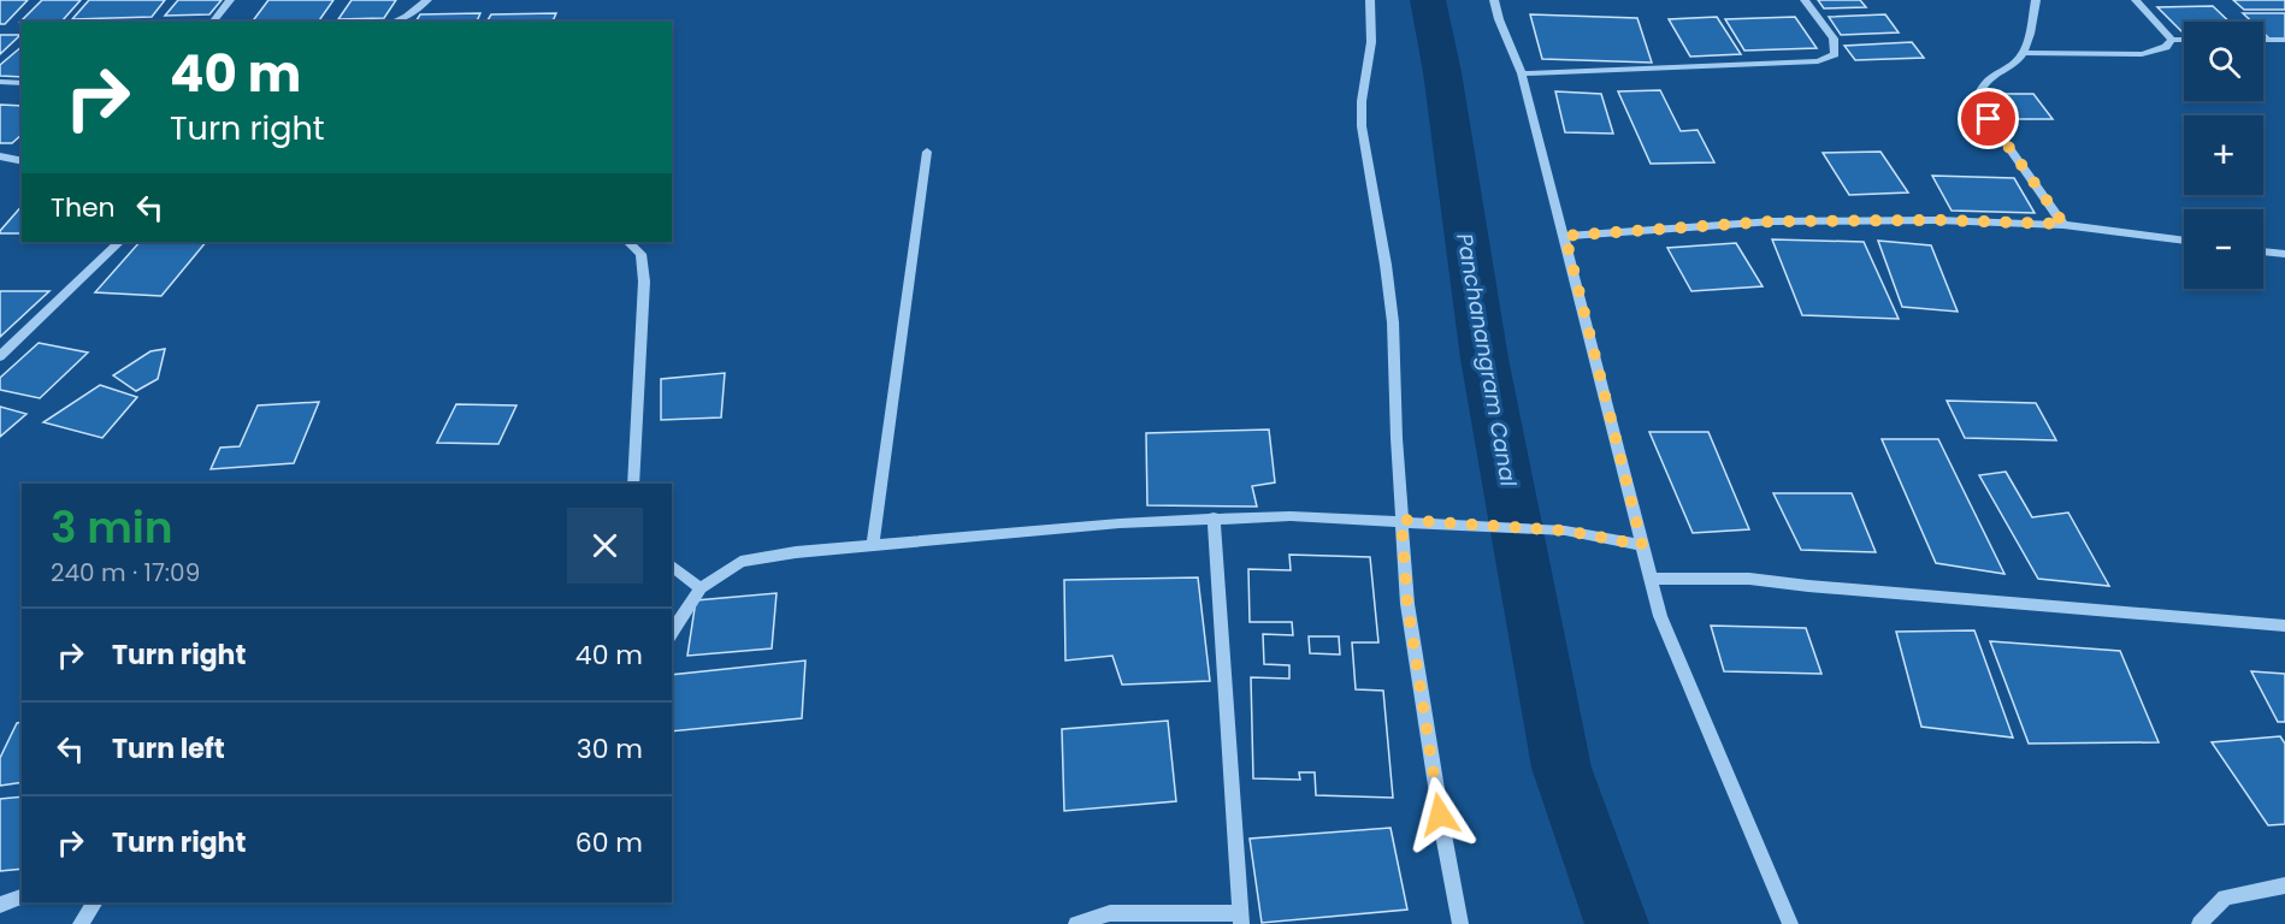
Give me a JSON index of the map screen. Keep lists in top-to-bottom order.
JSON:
{
  "water": ["Panchanangram Canal"],
  "page": {
    "map_buttons": ["+", "−"],
    "turn": ["40 m", "Turn right"],
    "then": "Then",
    "heading": ["3 min", "240 m · 17:09"],
    "list": [
      {
        "name": "Turn right",
        "value": "40 m"
      },
      {
        "name": "Turn left",
        "value": "30 m"
      },
      {
        "name": "Turn right",
        "value": "60 m"
      }
    ]
  }
}
